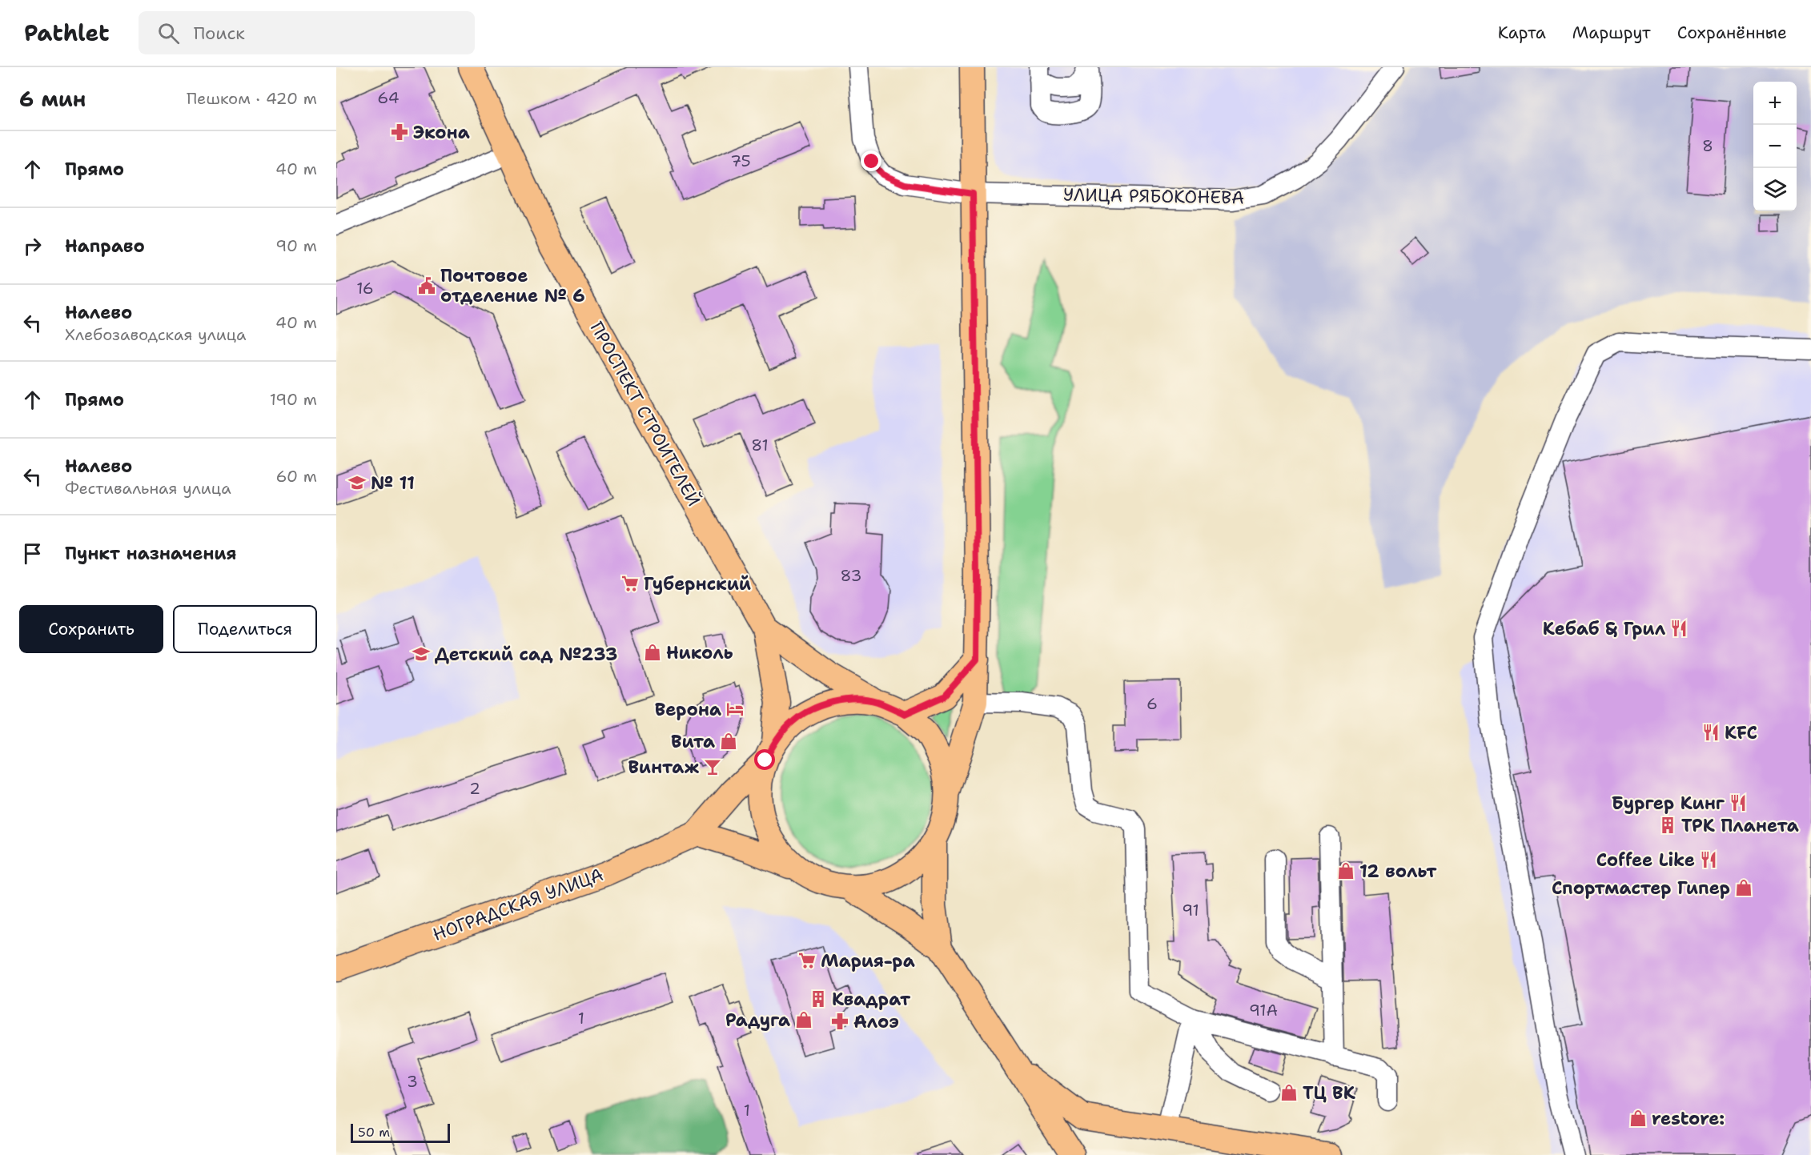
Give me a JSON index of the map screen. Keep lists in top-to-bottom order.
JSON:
{
  "streets": {
    "main road": ["ПРОСПЕКТ СТРОИТЕЛЕЙ", "НОГРАДСКАЯ УЛИЦА"],
    "street": ["УЛИЦА РЯБОКОНЕВА"]
  },
  "places": {
    "pharmacy": ["Экона", "Алоэ"],
    "public building": ["Почтовое отделение № 6"],
    "school or university": ["№ 11", "Детский сад №233"],
    "supermarket": ["Губернский", "Мария-ра"],
    "restaurant": [
      "Кeбаб & Грил",
      "KFC",
      "Бургер Кинг",
      "Coffee Like"
    ],
    "shop": [
      "Николь",
      "Вита",
      "12 вольт",
      "Спортмастер Гипер",
      "Радуга",
      "ТЦ ВК",
      "restore:"
    ],
    "hotel": ["Верона"],
    "bar": ["Винтаж"],
    "building": ["ТРК Планета", "Квадрат"]
  },
  "house_numbers": [
    "64",
    "8",
    "75",
    "16",
    "81",
    "83",
    "6",
    "2",
    "91",
    "91А",
    "1",
    "3",
    "1"
  ],
  "scale_bar": "50 m",
  "page": {
    "header": "Pathlet",
    "search": "Поиск",
    "nav": ["Карта", "Маршрут", "Сохранённые"],
    "heading": ["6 мин", "Пешком · 420 m"],
    "map_buttons": ["+", "−"],
    "list": [
      ["Прямо", "40 m"],
      ["Направо", "90 m"],
      ["Налево", "Хлебозаводская улица", "40 m"],
      ["Прямо", "190 m"],
      ["Налево", "Фестивальная улица", "60 m"],
      "Пункт назначения"
    ],
    "buttons": ["Сохранить", "Поделиться"],
    "scale": "50 m"
  }
}
